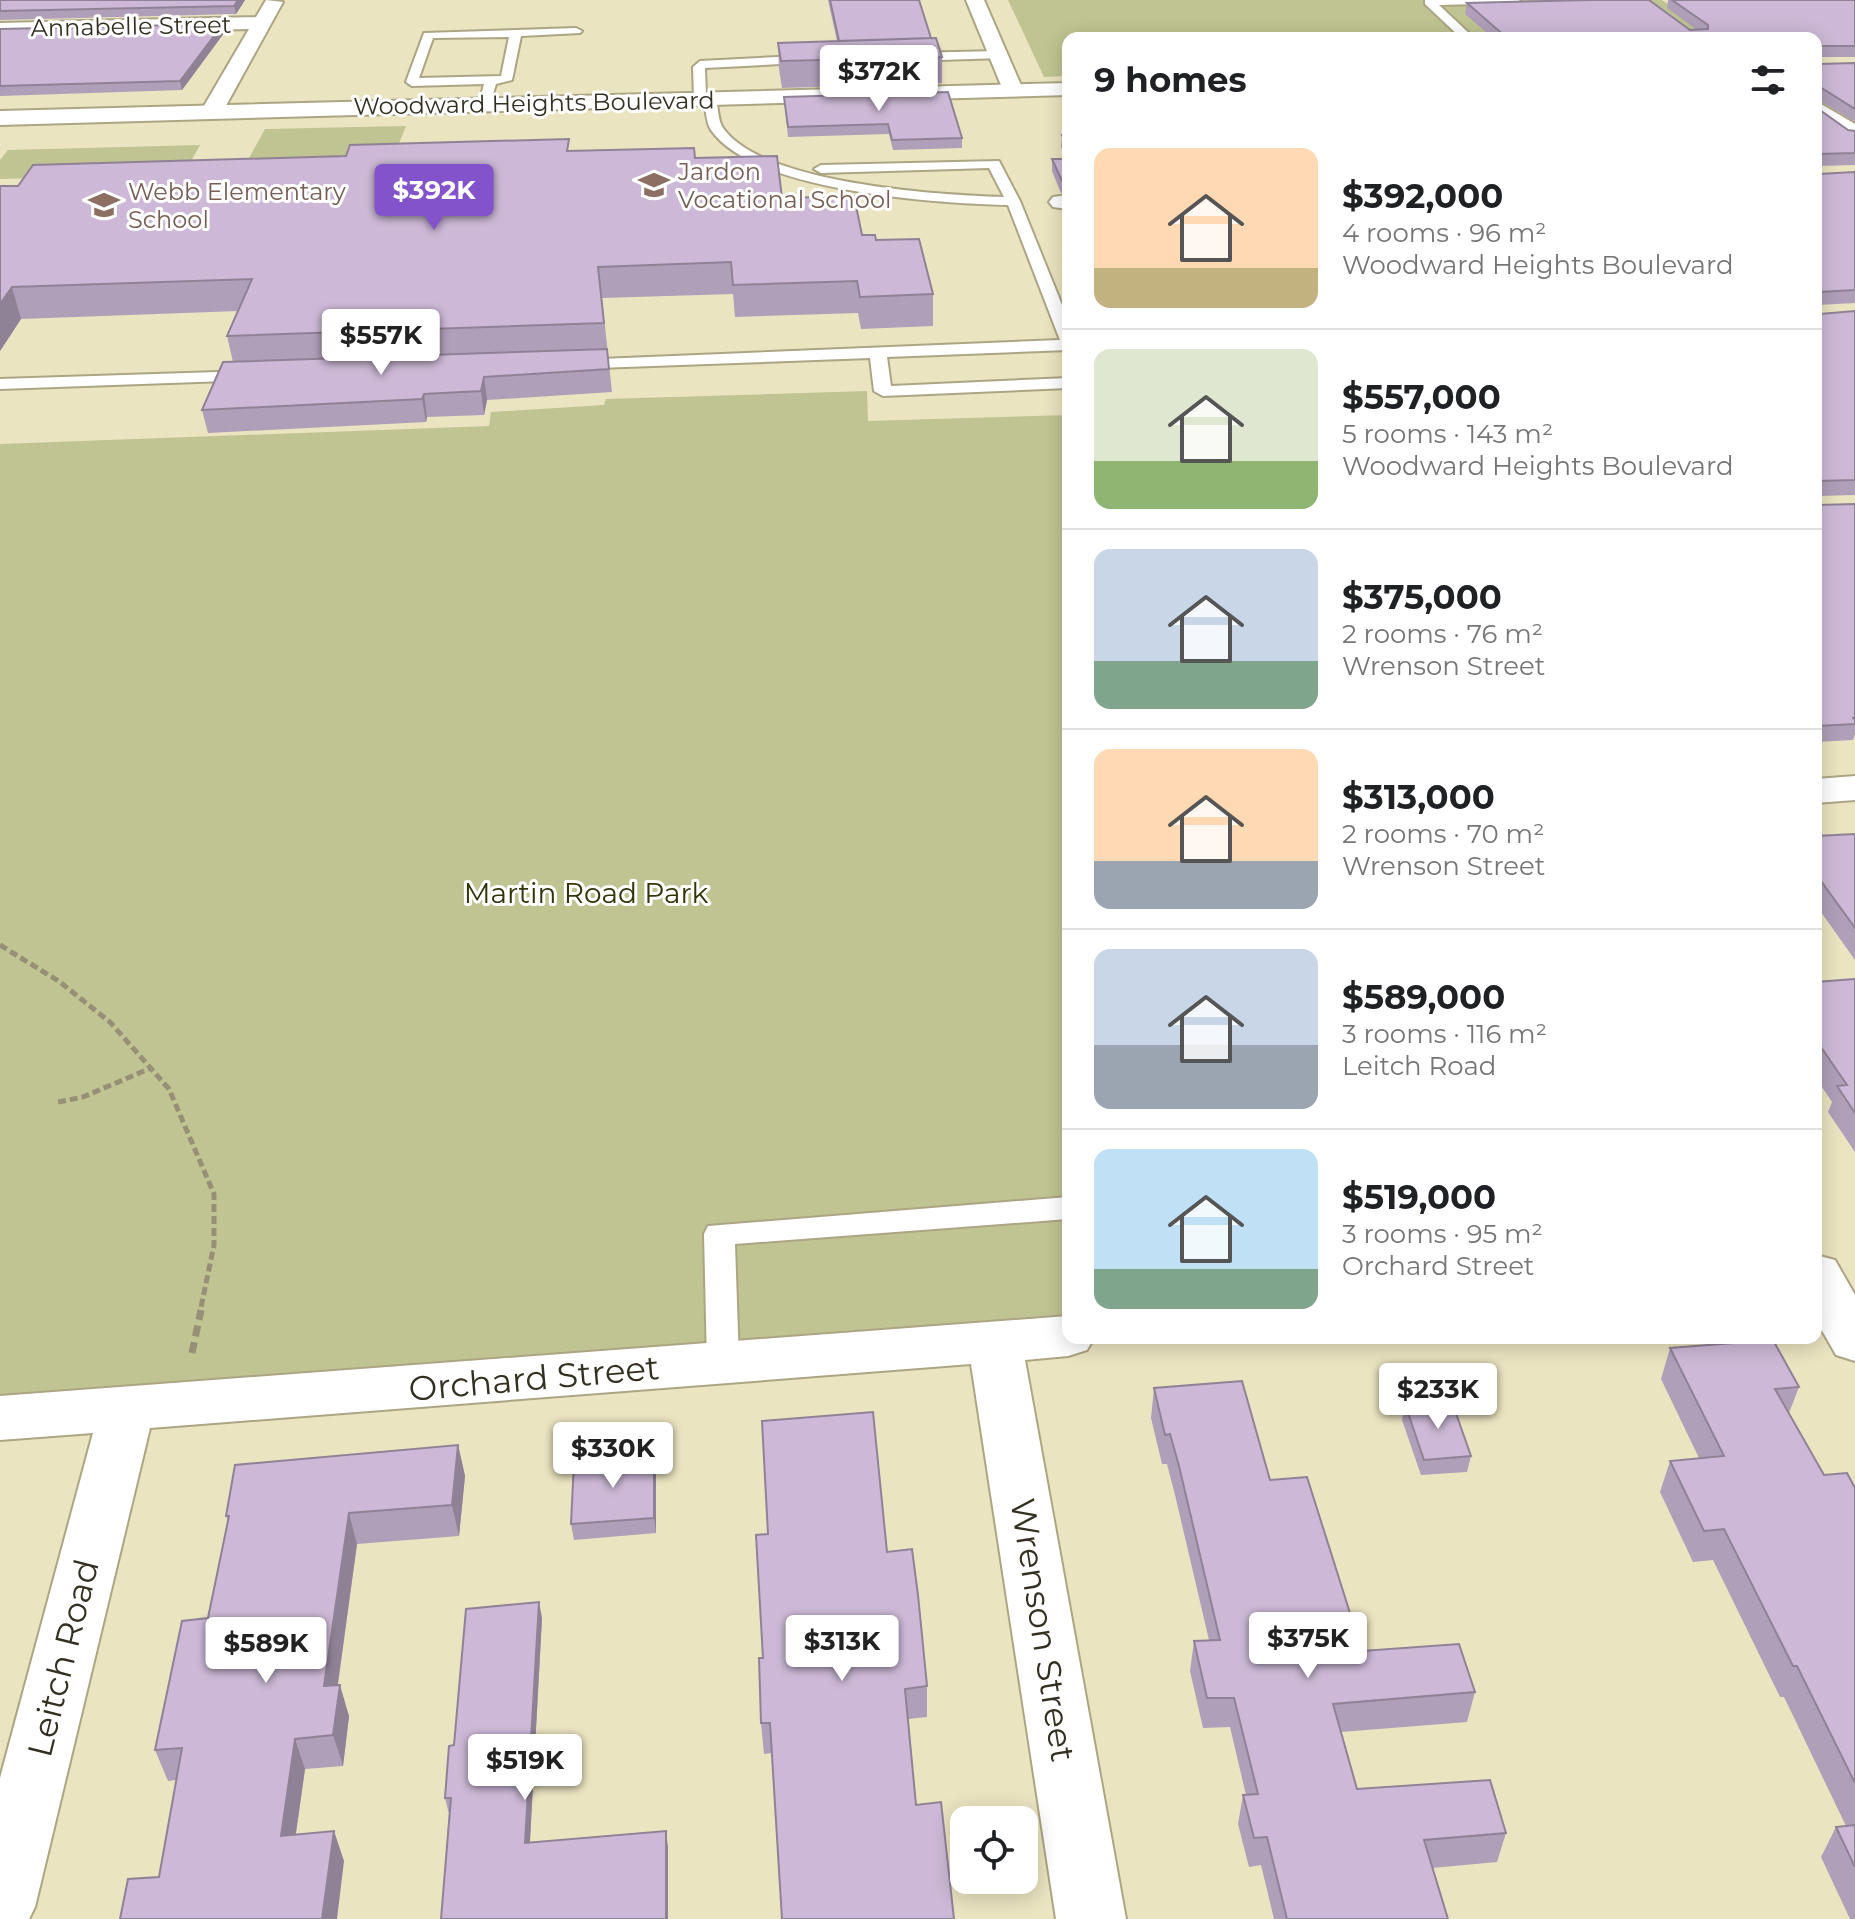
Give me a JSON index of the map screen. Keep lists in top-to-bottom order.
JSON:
{
  "streets": {
    "street": [
      "Annabelle Street",
      "Woodward Heights Boulevard",
      "Orchard Street",
      "Wrenson Street",
      "Leitch Road"
    ]
  },
  "crossings": [
    ["Orchard Street", "Wrenson Street"],
    ["Orchard Street", "Leitch Road"]
  ],
  "parks": ["Martin Road Park"],
  "places": {
    "school or university": ["Jardon Vocational School", "Webb Elementary School"]
  },
  "page": {
    "heading": "9 homes",
    "price": [
      "$372K",
      "$392K",
      "$557K",
      "$233K",
      "$330K",
      "$375K",
      "$313K",
      "$589K",
      "$519K"
    ],
    "list": [
      {
        "name": "$392,000",
        "note": "4 rooms · 96 m² · Woodward Heights Boulevard"
      },
      {
        "name": "$557,000",
        "note": "5 rooms · 143 m² · Woodward Heights Boulevard"
      },
      {
        "name": "$375,000",
        "note": "2 rooms · 76 m² · Wrenson Street"
      },
      {
        "name": "$313,000",
        "note": "2 rooms · 70 m² · Wrenson Street"
      },
      {
        "name": "$589,000",
        "note": "3 rooms · 116 m² · Leitch Road"
      },
      {
        "name": "$519,000",
        "note": "3 rooms · 95 m² · Orchard Street"
      }
    ]
  }
}
